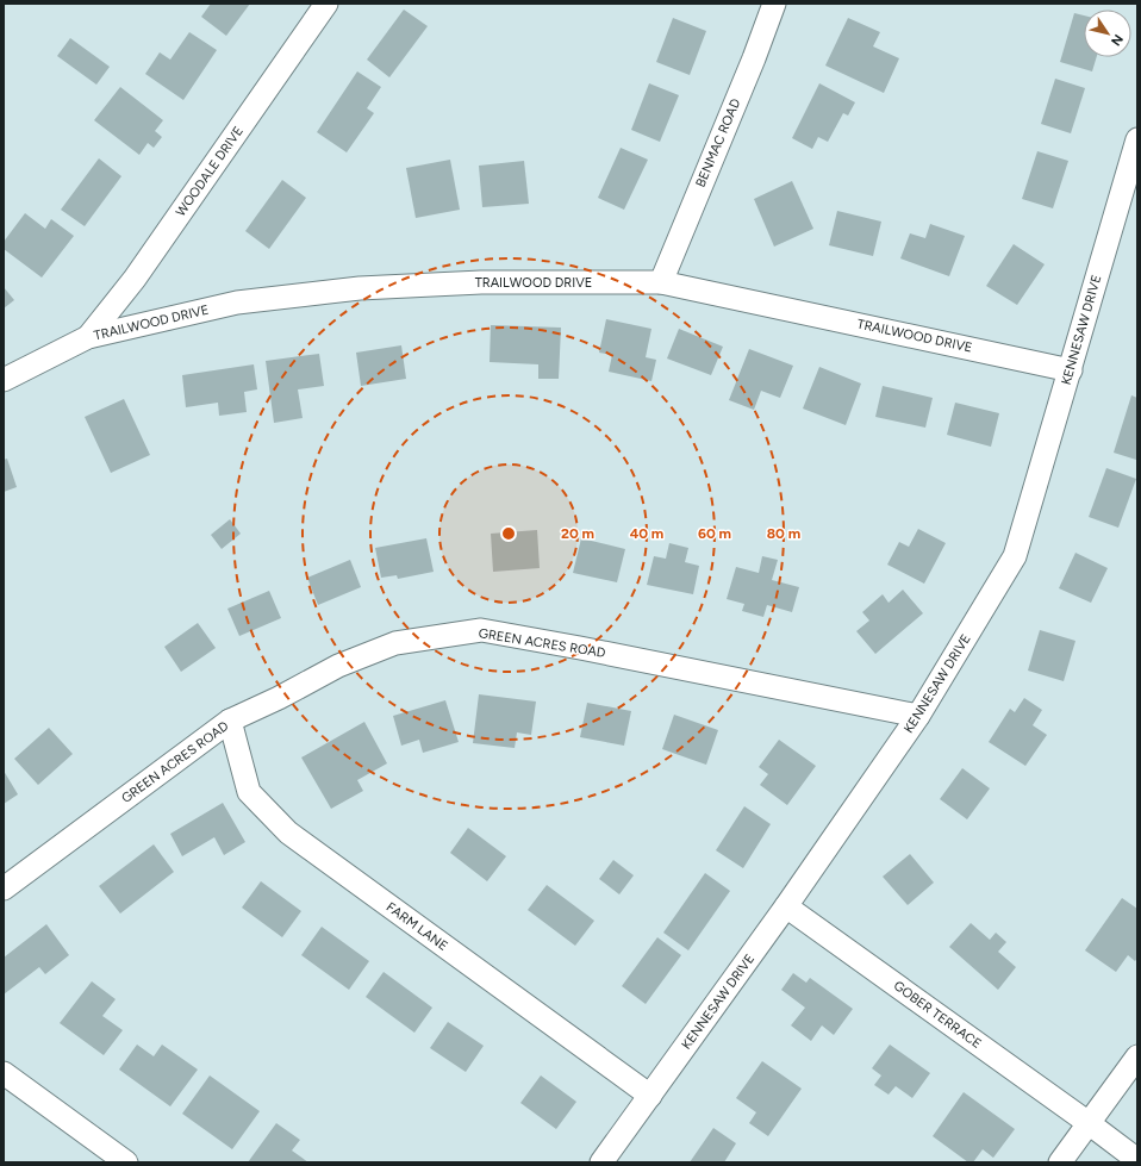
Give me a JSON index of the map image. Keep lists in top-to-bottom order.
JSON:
{
  "streets": {
    "street": [
      "BENMAC ROAD",
      "WOODALE DRIVE",
      "TRAILWOOD DRIVE",
      "KENNESAW DRIVE",
      "GREEN ACRES ROAD",
      "FARM LANE",
      "GOBER TERRACE"
    ]
  },
  "crossings": [
    ["BENMAC ROAD", "TRAILWOOD DRIVE"],
    ["WOODALE DRIVE", "TRAILWOOD DRIVE"],
    ["TRAILWOOD DRIVE", "KENNESAW DRIVE"],
    ["KENNESAW DRIVE", "GREEN ACRES ROAD"],
    ["KENNESAW DRIVE", "FARM LANE"],
    ["KENNESAW DRIVE", "GOBER TERRACE"],
    ["GREEN ACRES ROAD", "FARM LANE"]
  ],
  "north": "bottom right",
  "rings": [
    "20 m",
    "40 m",
    "60 m",
    "80 m"
  ]
}
